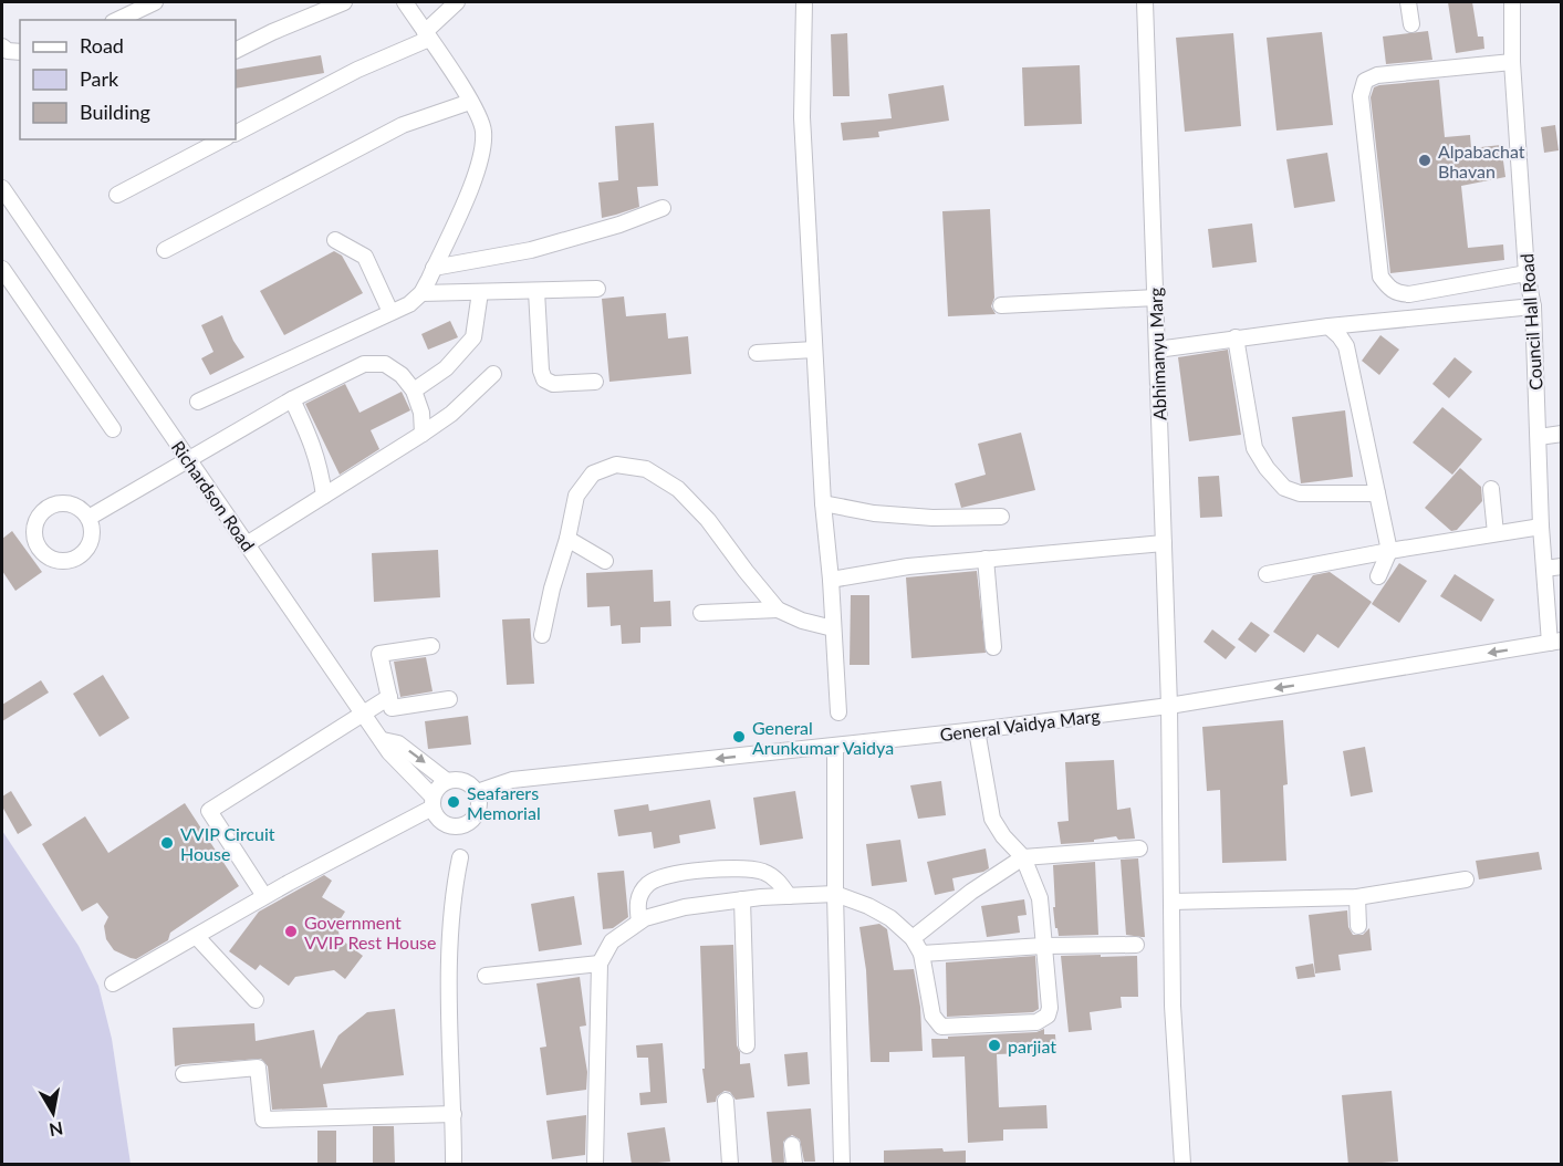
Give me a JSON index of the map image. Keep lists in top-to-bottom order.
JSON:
{
  "streets": {
    "street": [
      "Council Hall Road",
      "Abhimanyu Marg",
      "Richardson Road",
      "General Vaidya Marg"
    ]
  },
  "crossings": [
    ["Council Hall Road", "General Vaidya Marg"],
    ["Abhimanyu Marg", "General Vaidya Marg"],
    ["Richardson Road", "General Vaidya Marg"]
  ],
  "places": [
    "Alpabachat Bhavan",
    "General Arunkumar Vaidya",
    "Seafarers Memorial",
    "VVIP Circuit House",
    "Government VVIP Rest House",
    "parjiat"
  ],
  "legend": ["Road", "Park", "Building"],
  "north": "bottom"
}
